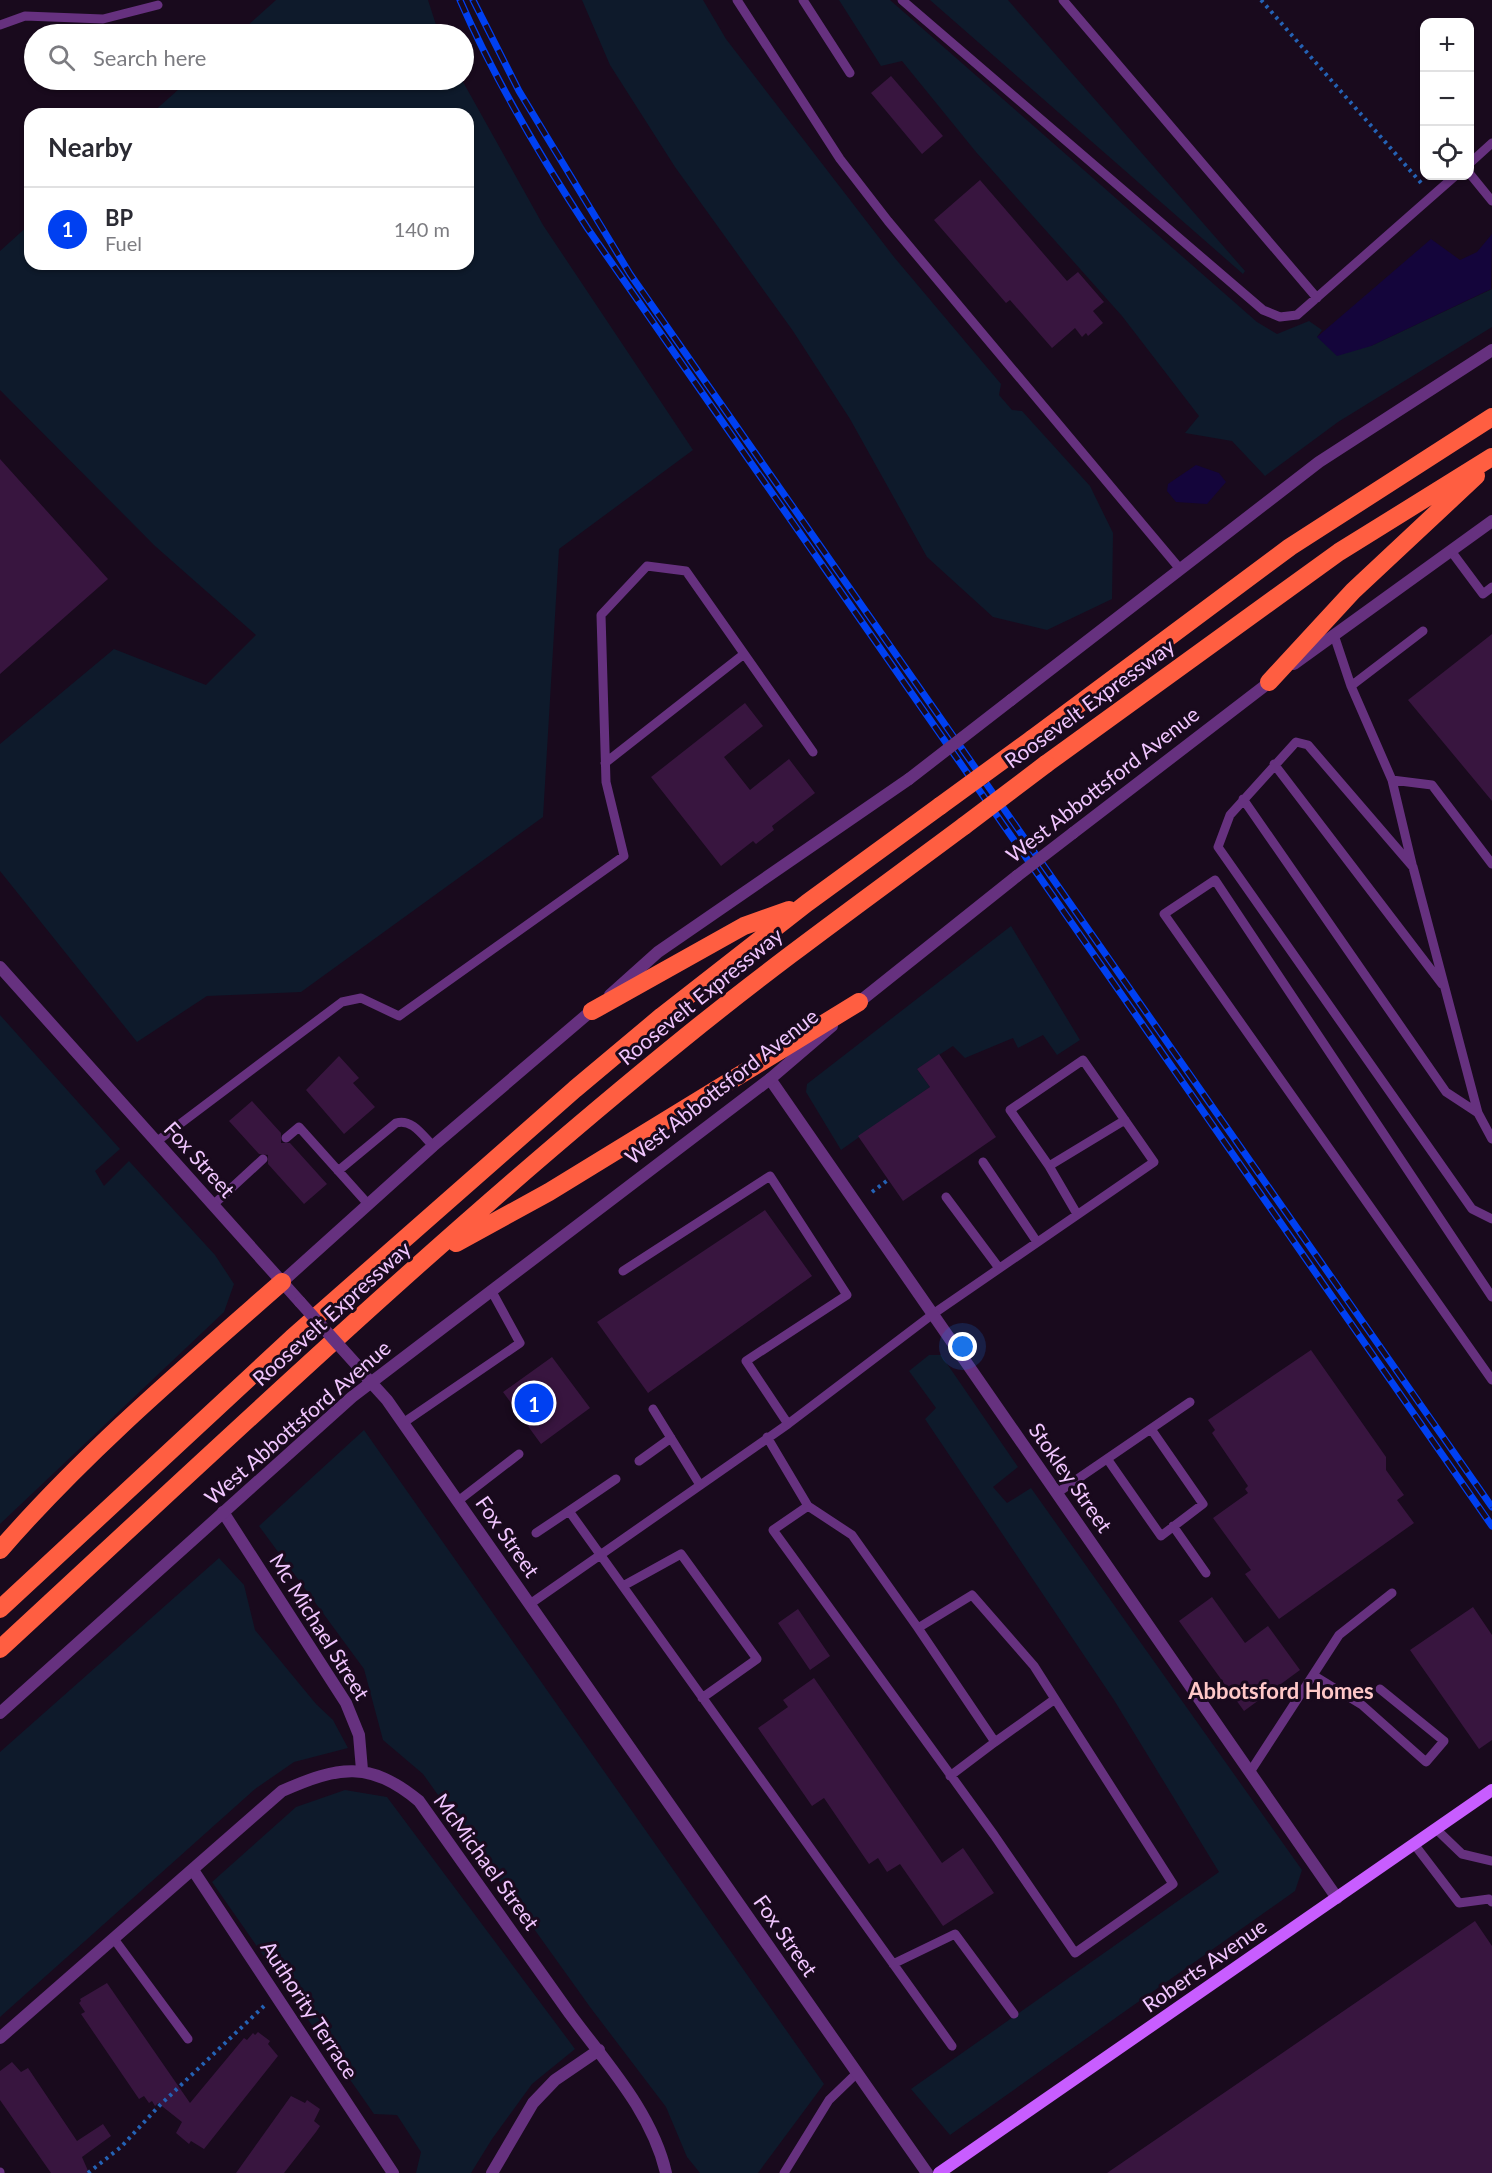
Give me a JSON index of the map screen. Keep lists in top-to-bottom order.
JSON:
{
  "streets": {
    "highway": ["Roosevelt Expressway"],
    "main road": ["Roberts Avenue"],
    "street": [
      "West Abbottsford Avenue",
      "Fox Street",
      "Stokley Street",
      "Mc Michael Street",
      "McMichael Street",
      "Authority Terrace"
    ]
  },
  "crossings": [
    ["West Abbottsford Avenue", "Fox Street"],
    ["West Abbottsford Avenue", "Stokley Street"],
    ["West Abbottsford Avenue", "Mc Michael Street"],
    ["Stokley Street", "Roberts Avenue"],
    ["Mc Michael Street", "McMichael Street"],
    ["McMichael Street", "Authority Terrace"]
  ],
  "districts": ["Abbotsford Homes"],
  "page": {
    "map_buttons": ["+", "−"],
    "search": "Search here",
    "heading": "Nearby",
    "list": [
      {
        "mark": "1",
        "name": "BP",
        "note": "Fuel",
        "value": "140 m"
      }
    ],
    "pins": "1"
  }
}
